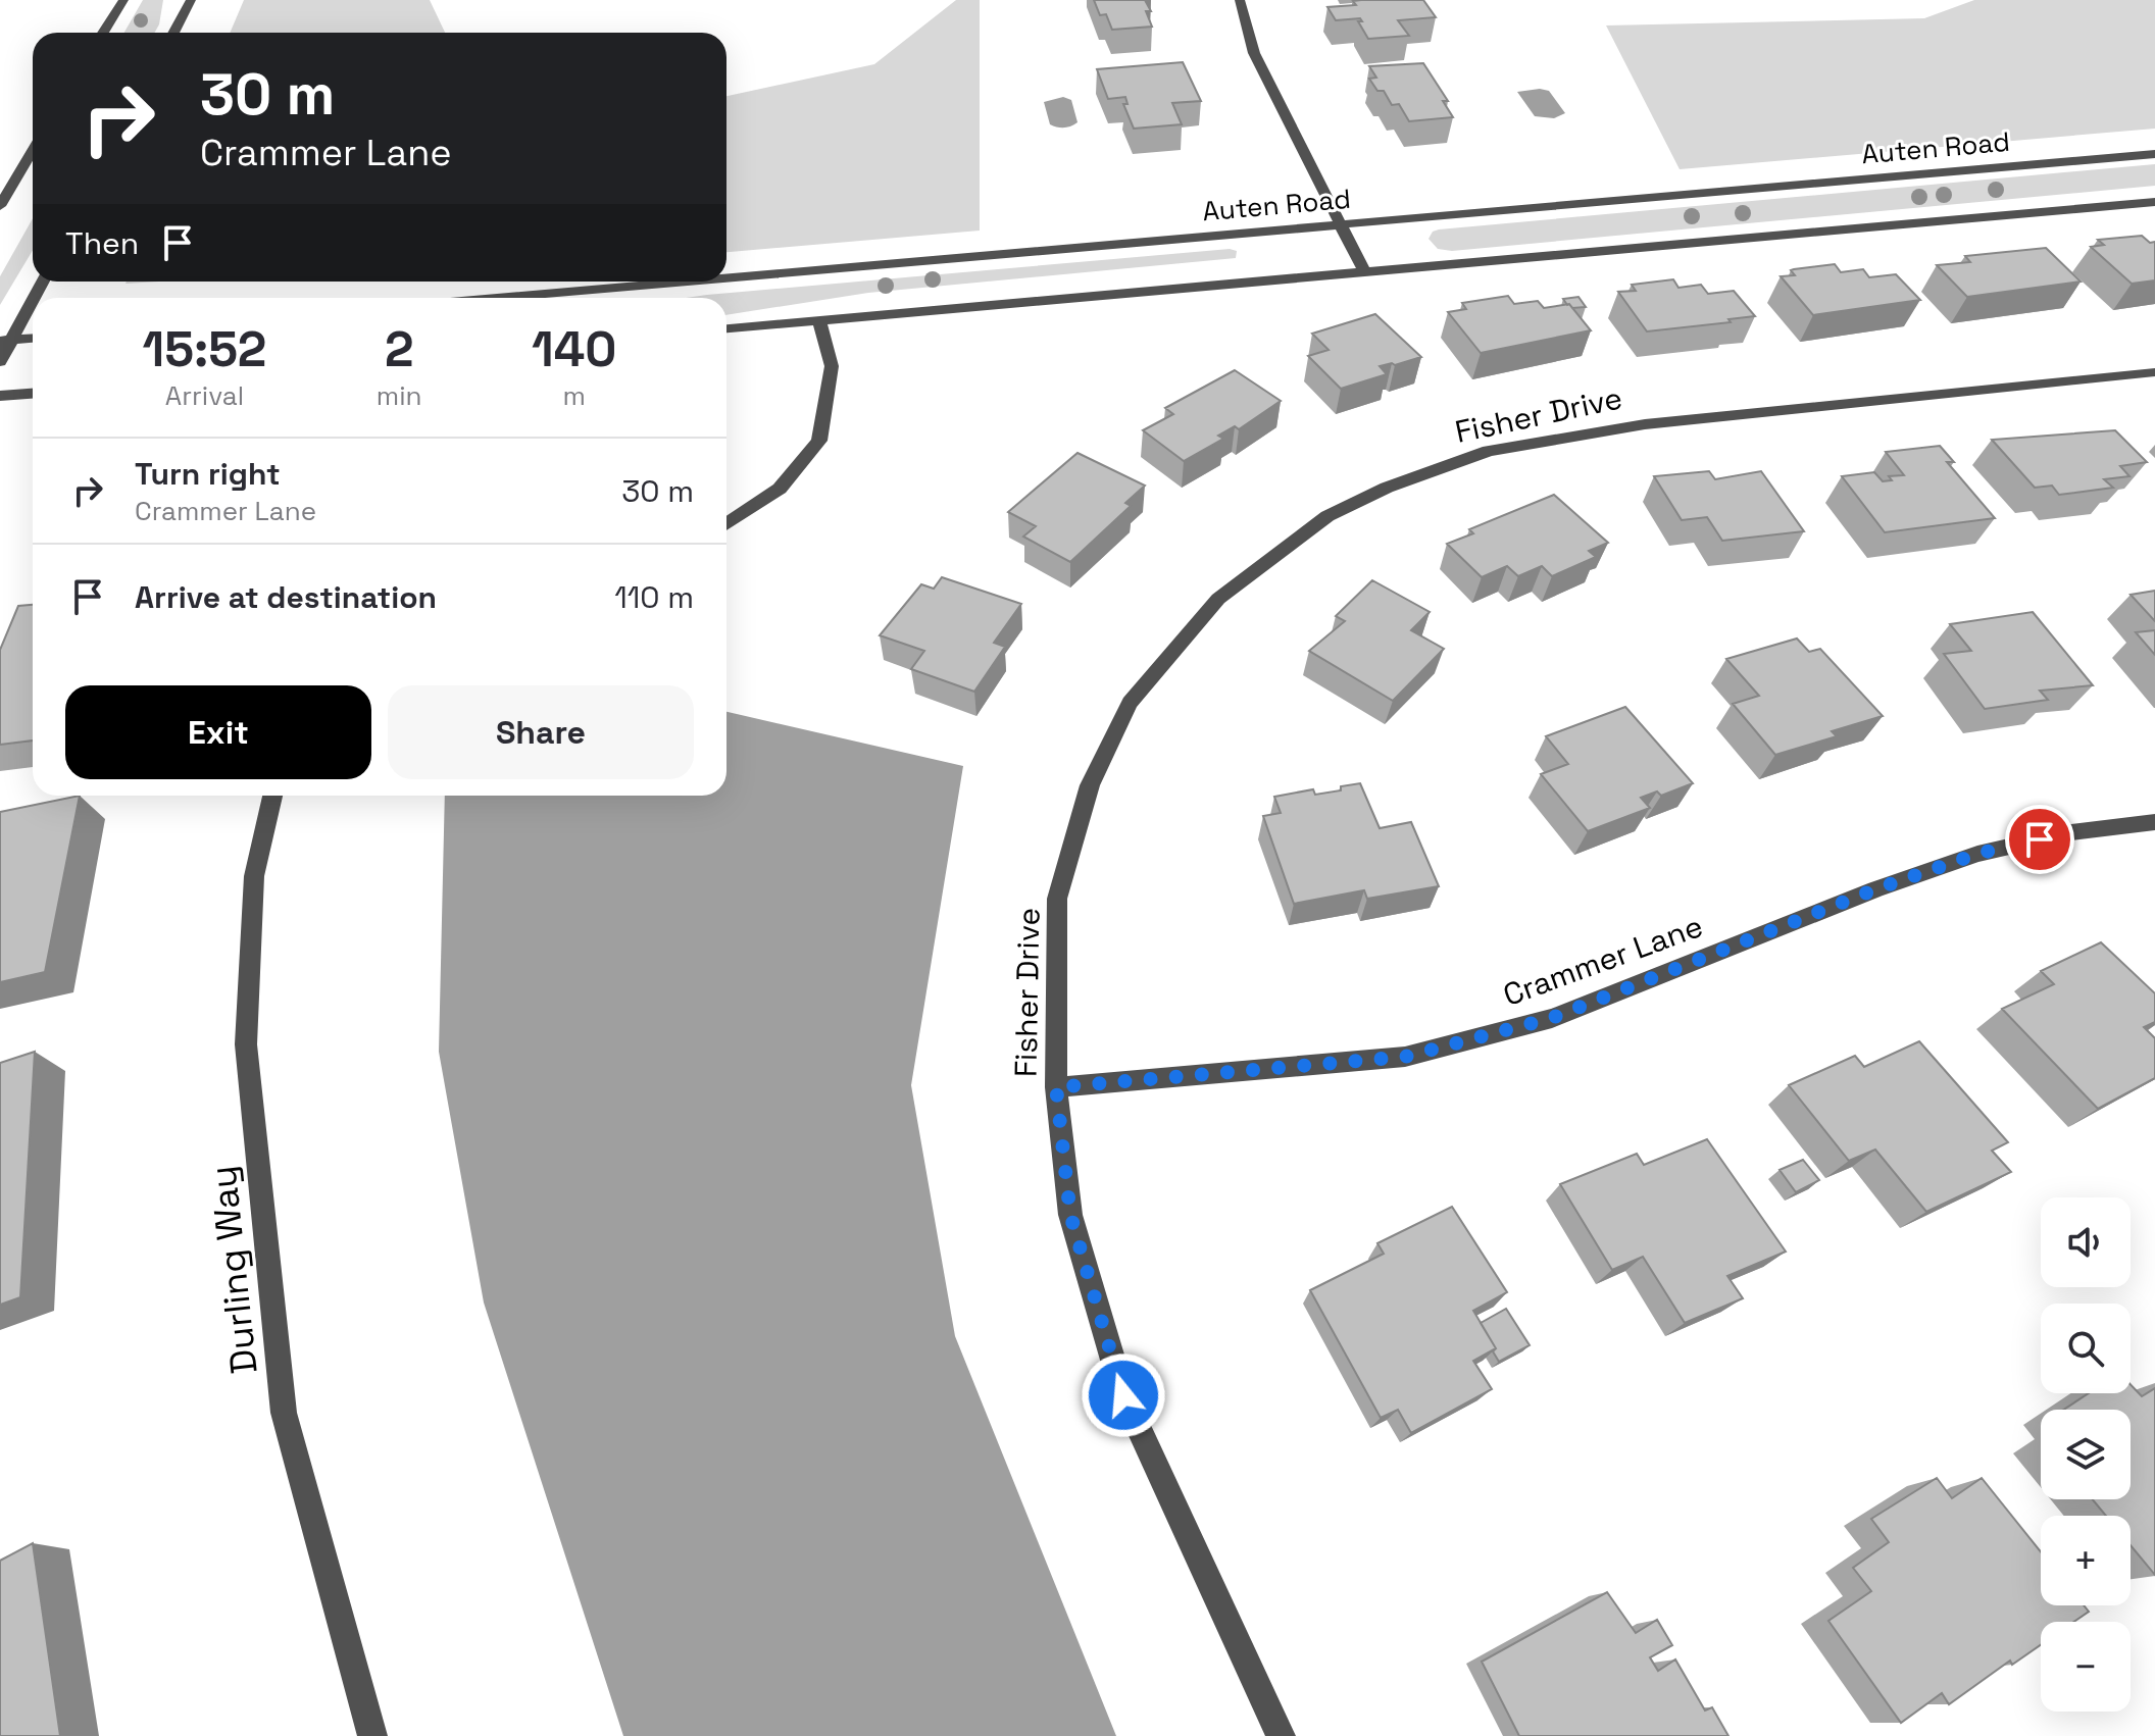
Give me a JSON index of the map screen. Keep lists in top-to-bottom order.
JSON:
{
  "streets": {
    "street": [
      "Auten Road",
      "Fisher Drive",
      "Crammer Lane",
      "Durling Way"
    ]
  },
  "crossings": [
    ["Fisher Drive", "Crammer Lane"]
  ],
  "page": {
    "turn": ["30 m", "Crammer Lane"],
    "then": "Then",
    "eta": [
      "15:52",
      "Arrival",
      "2",
      "min",
      "140",
      "m"
    ],
    "list": [
      {
        "name": "Turn right",
        "note": "Crammer Lane",
        "value": "30 m"
      },
      {
        "name": "Arrive at destination",
        "value": "110 m"
      }
    ],
    "buttons": ["Exit", "Share"],
    "map_buttons": ["+", "−"]
  }
}
